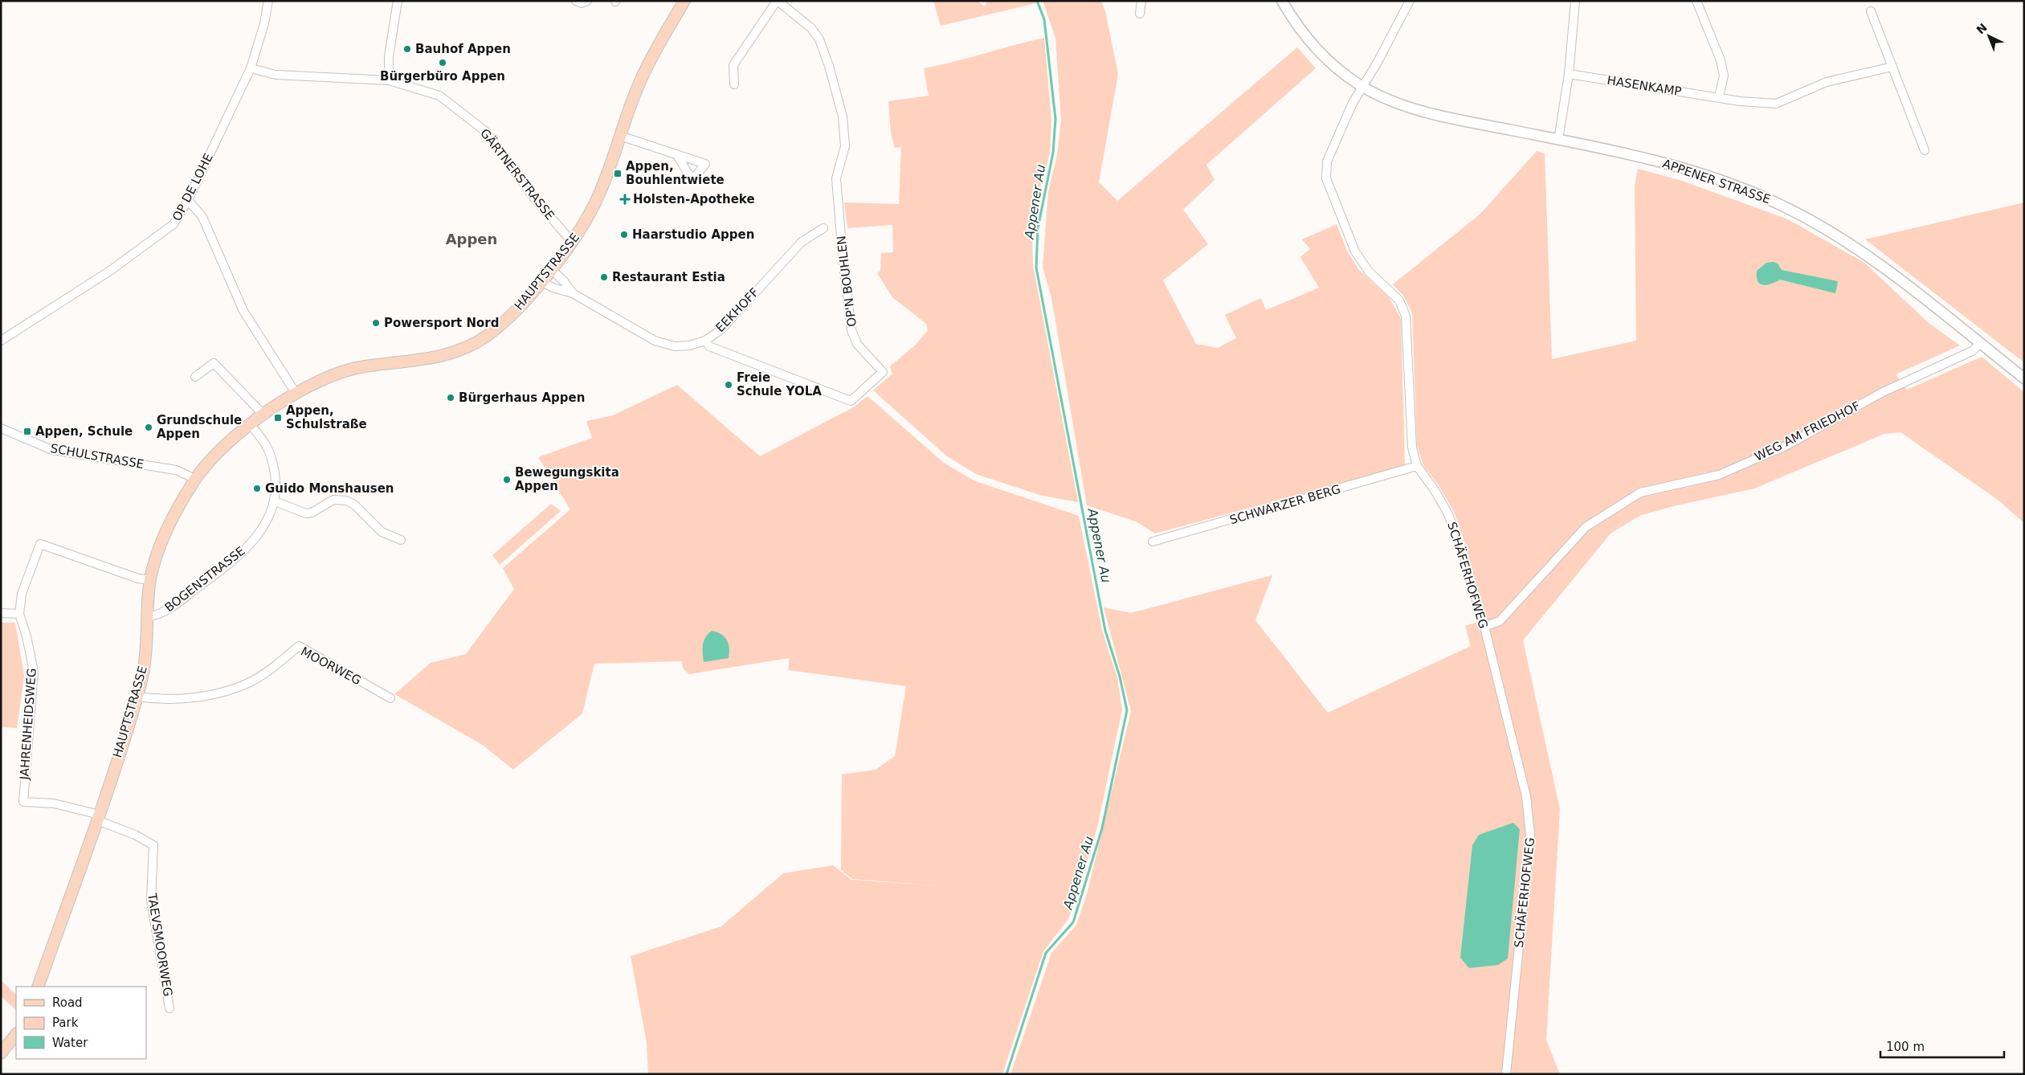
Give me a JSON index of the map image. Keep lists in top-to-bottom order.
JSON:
{
  "streets": {
    "main road": ["HAUPTSTRASSE"],
    "street": [
      "HASENKAMP",
      "GÄRTNERSTRASSE",
      "APPENER STRASSE",
      "OP DE LOHE",
      "OP'N BOUHLEN",
      "EEKHOFF",
      "WEG AM FRIEDHOF",
      "SCHULSTRASSE",
      "SCHWARZER BERG",
      "SCHÄFERHOFWEG",
      "BOGENSTRASSE",
      "MOORWEG",
      "JAHRENHEIDSWEG",
      "TAEVSMOORWEG"
    ]
  },
  "crossings": [
    ["GÄRTNERSTRASSE", "OP DE LOHE"],
    ["GÄRTNERSTRASSE", "HAUPTSTRASSE"],
    ["APPENER STRASSE", "WEG AM FRIEDHOF"],
    ["APPENER STRASSE", "SCHÄFERHOFWEG"],
    ["HAUPTSTRASSE", "EEKHOFF"],
    ["HAUPTSTRASSE", "SCHULSTRASSE"],
    ["HAUPTSTRASSE", "BOGENSTRASSE"],
    ["HAUPTSTRASSE", "MOORWEG"],
    ["HAUPTSTRASSE", "JAHRENHEIDSWEG"],
    ["HAUPTSTRASSE", "TAEVSMOORWEG"],
    ["OP'N BOUHLEN", "EEKHOFF"],
    ["WEG AM FRIEDHOF", "SCHÄFERHOFWEG"],
    ["SCHWARZER BERG", "SCHÄFERHOFWEG"],
    ["JAHRENHEIDSWEG", "TAEVSMOORWEG"]
  ],
  "districts": ["Appen"],
  "water": ["Appener Au"],
  "places": {
    "other": [
      "Bauhof Appen",
      "Bürgerbüro Appen",
      "Haarstudio Appen",
      "Restaurant Estia",
      "Powersport Nord",
      "Freie Schule YOLA",
      "Bürgerhaus Appen",
      "Grundschule Appen",
      "Bewegungskita Appen",
      "Guido Monshausen"
    ],
    "transit": ["Appen, Bouhlentwiete", "Appen, Schulstraße", "Appen, Schule"],
    "health": ["Holsten-Apotheke"]
  },
  "legend": ["Road", "Park", "Water"],
  "scale_bar": "100 m",
  "north": "top left"
}
